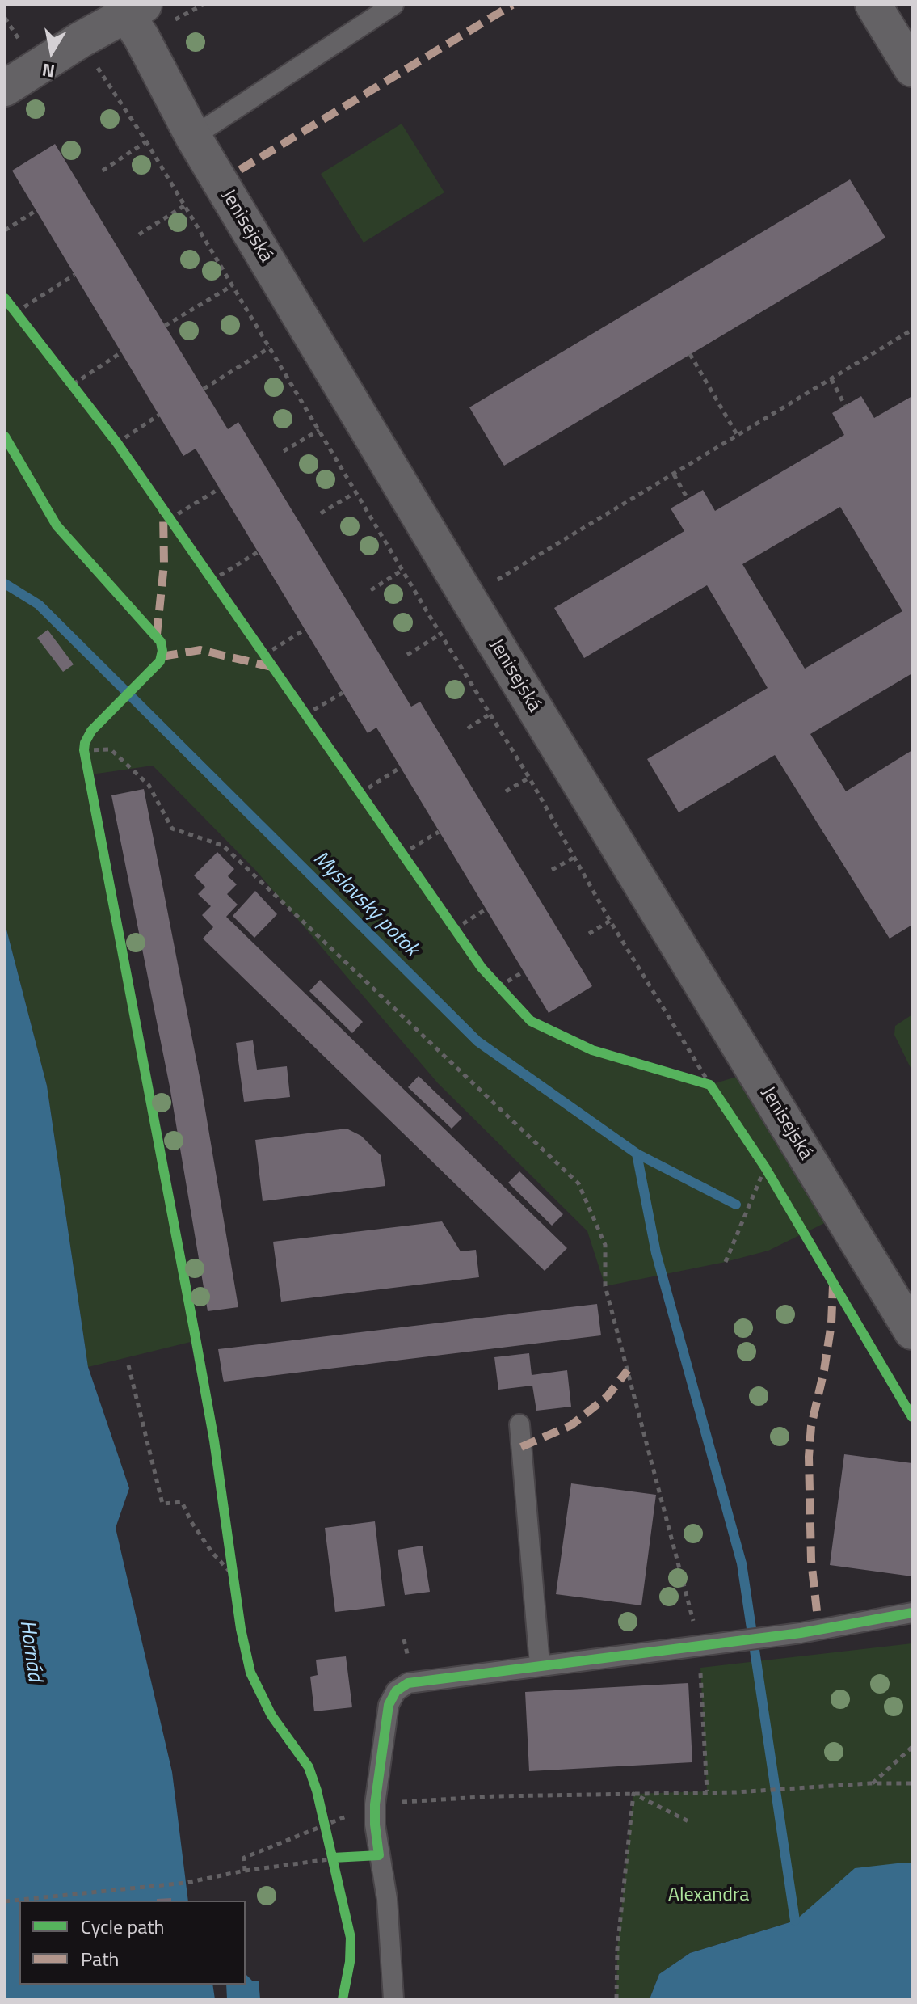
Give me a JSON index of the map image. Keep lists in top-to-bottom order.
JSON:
{
  "streets": {
    "street": ["Jenisejská"]
  },
  "water": ["Myslavský potok", "Hornád"],
  "parks": ["Alexandra"],
  "legend": ["Cycle path", "Path"],
  "north": "bottom"
}
